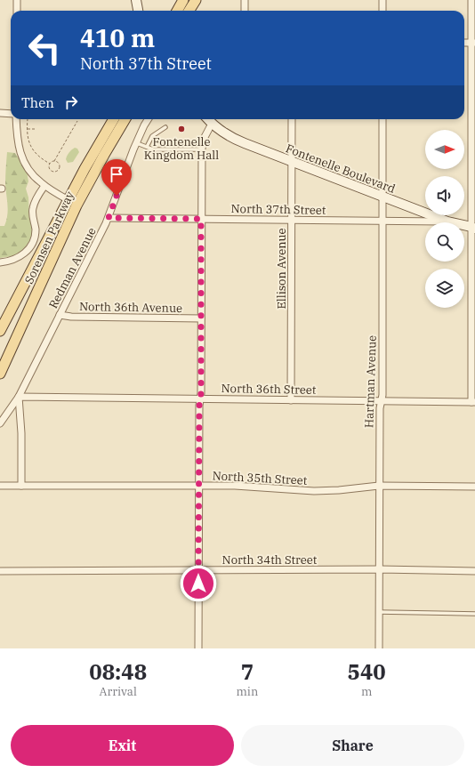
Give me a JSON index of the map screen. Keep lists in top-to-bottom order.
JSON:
{
  "streets": {
    "main road": ["Fontenelle Boulevard", "Sorensen Parkway"],
    "street": [
      "North 37th Street",
      "Redman Avenue",
      "Ellison Avenue",
      "North 36th Avenue",
      "Hartman Avenue",
      "North 36th Street",
      "North 35th Street",
      "North 34th Street"
    ]
  },
  "crossings": [
    ["Fontenelle Boulevard", "North 37th Street"],
    ["Fontenelle Boulevard", "Ellison Avenue"],
    ["Fontenelle Boulevard", "Hartman Avenue"],
    ["North 37th Street", "Redman Avenue"],
    ["North 37th Street", "Ellison Avenue"],
    ["North 37th Street", "Hartman Avenue"],
    ["Redman Avenue", "North 36th Avenue"],
    ["Redman Avenue", "North 36th Street"],
    ["Ellison Avenue", "North 36th Street"],
    ["Hartman Avenue", "North 36th Street"],
    ["Hartman Avenue", "North 35th Street"],
    ["Hartman Avenue", "North 34th Street"]
  ],
  "places": ["Fontenelle Kingdom Hall"],
  "north": "right",
  "page": {
    "turn": ["410 m", "North 37th Street"],
    "then": "Then",
    "eta": [
      "08:48",
      "Arrival",
      "7",
      "min",
      "540",
      "m"
    ],
    "buttons": ["Exit", "Share"]
  }
}
